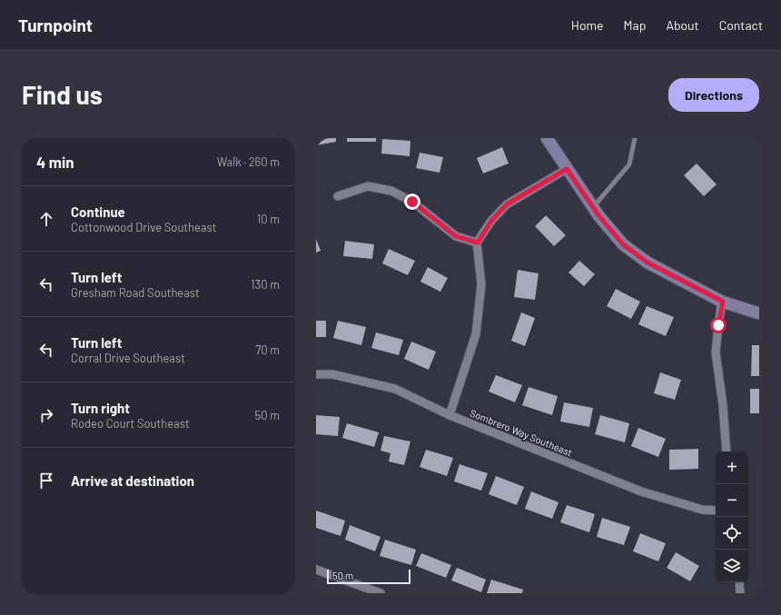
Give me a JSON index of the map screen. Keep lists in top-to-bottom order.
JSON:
{
  "streets": {
    "street": ["Sombrero Way Southeast"]
  },
  "scale_bar": "50 m",
  "page": {
    "header": "Turnpoint",
    "nav": [
      "Home",
      "Map",
      "About",
      "Contact"
    ],
    "buttons": "Directions",
    "title": "Find us",
    "heading": ["4 min", "Walk · 260 m"],
    "list": [
      ["Continue", "Cottonwood Drive Southeast", "10 m"],
      ["Turn left", "Gresham Road Southeast", "130 m"],
      ["Turn left", "Corral Drive Southeast", "70 m"],
      ["Turn right", "Rodeo Court Southeast", "50 m"],
      "Arrive at destination"
    ],
    "map_buttons": ["+", "−"],
    "scale": "50 m"
  }
}
